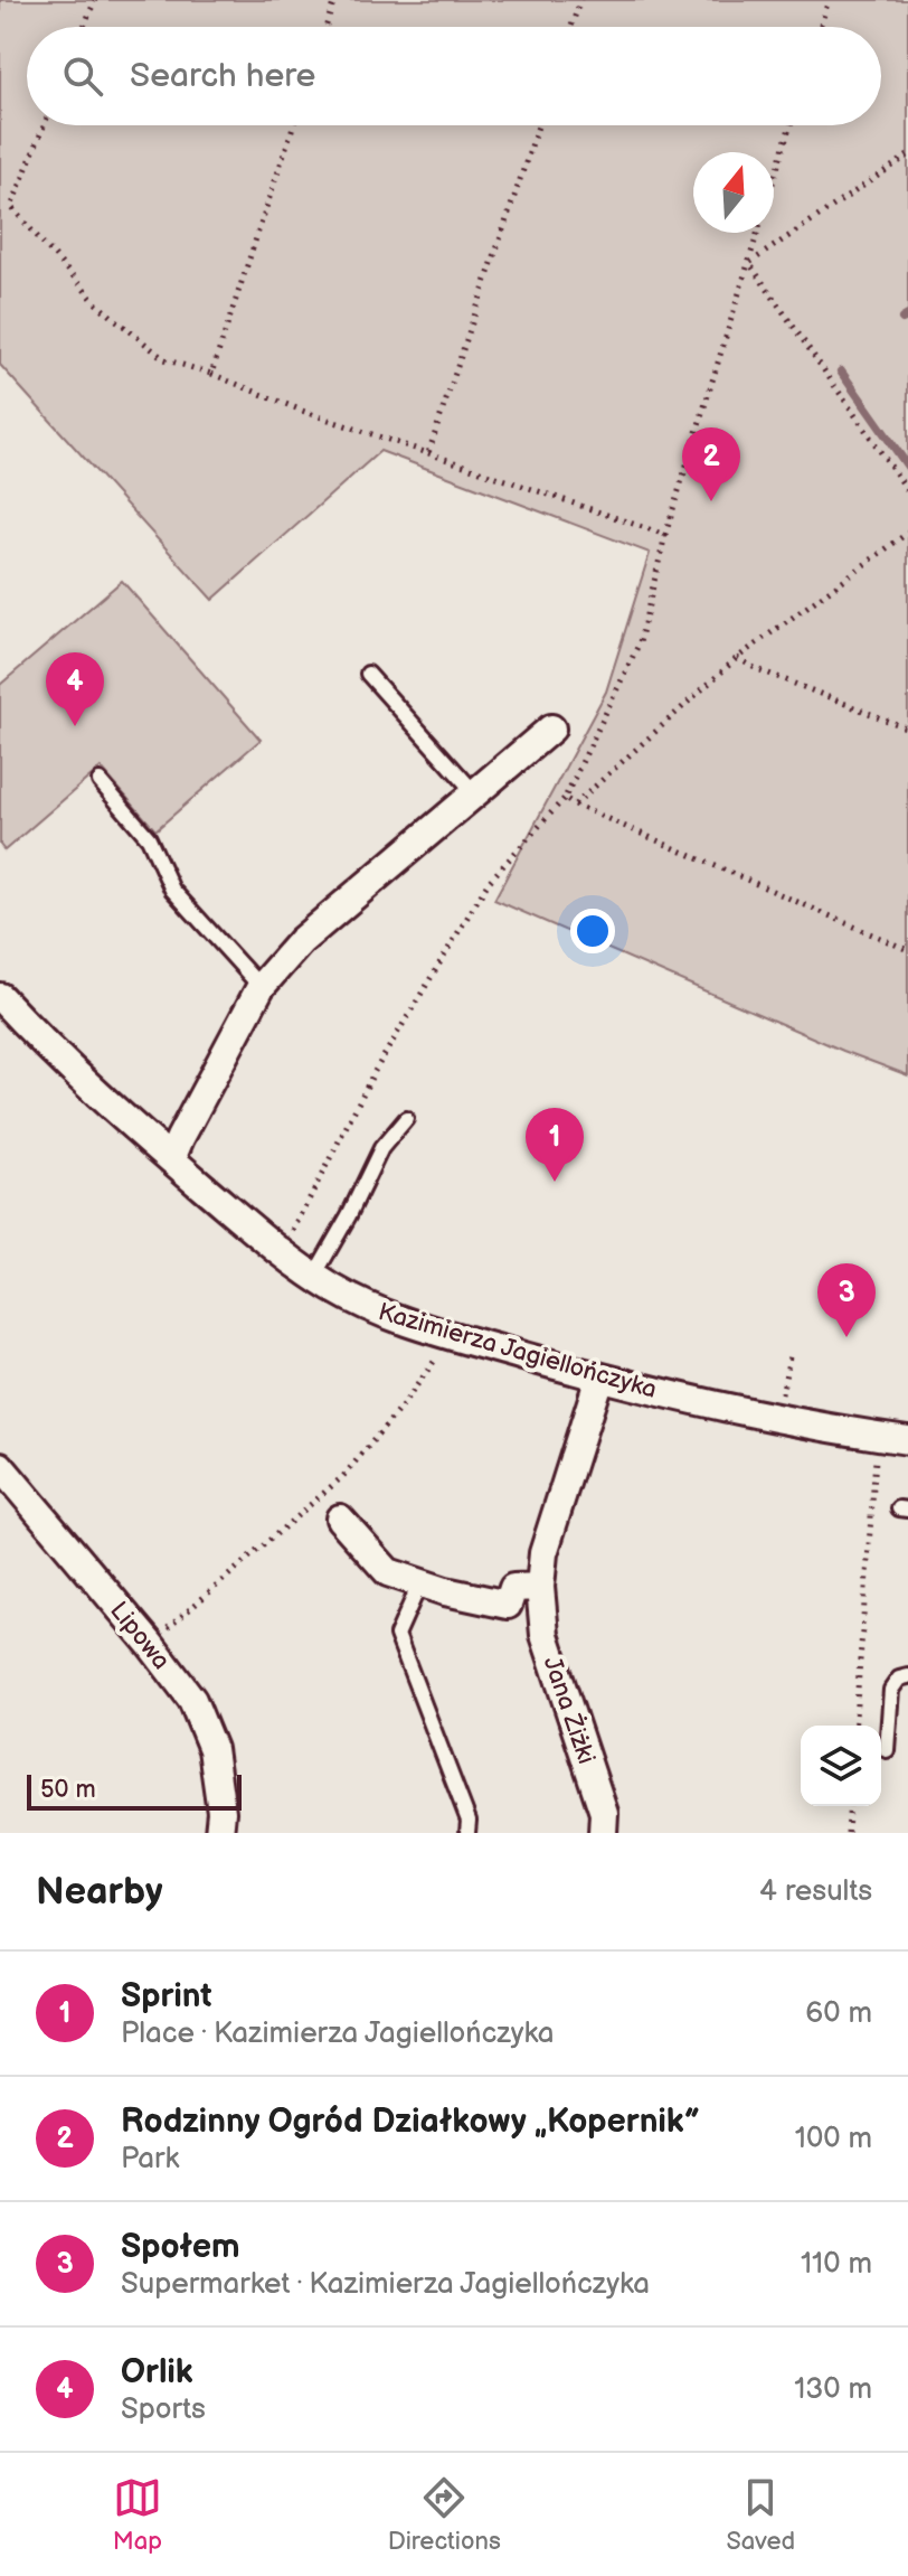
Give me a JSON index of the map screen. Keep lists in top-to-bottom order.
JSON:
{
  "streets": {
    "street": ["Kazimierza Jagiellończyka", "Lipowa", "Jana Żiżki"]
  },
  "crossings": [
    ["Kazimierza Jagiellończyka", "Jana Żiżki"]
  ],
  "scale_bar": "50 m",
  "north": "top",
  "page": {
    "search": "Search here",
    "pins": [
      "2",
      "4",
      "1",
      "3"
    ],
    "scale": "50 m",
    "heading": ["Nearby", "4 results"],
    "list": [
      {
        "mark": "1",
        "name": "Sprint",
        "note": "Place · Kazimierza Jagiellończyka",
        "value": "60 m"
      },
      {
        "mark": "2",
        "name": "Rodzinny Ogród Działkowy „Kopernik”",
        "note": "Park",
        "value": "100 m"
      },
      {
        "mark": "3",
        "name": "Społem",
        "note": "Supermarket · Kazimierza Jagiellończyka",
        "value": "110 m"
      },
      {
        "mark": "4",
        "name": "Orlik",
        "note": "Sports",
        "value": "130 m"
      }
    ],
    "nav": ["Map", "Directions", "Saved"]
  }
}
